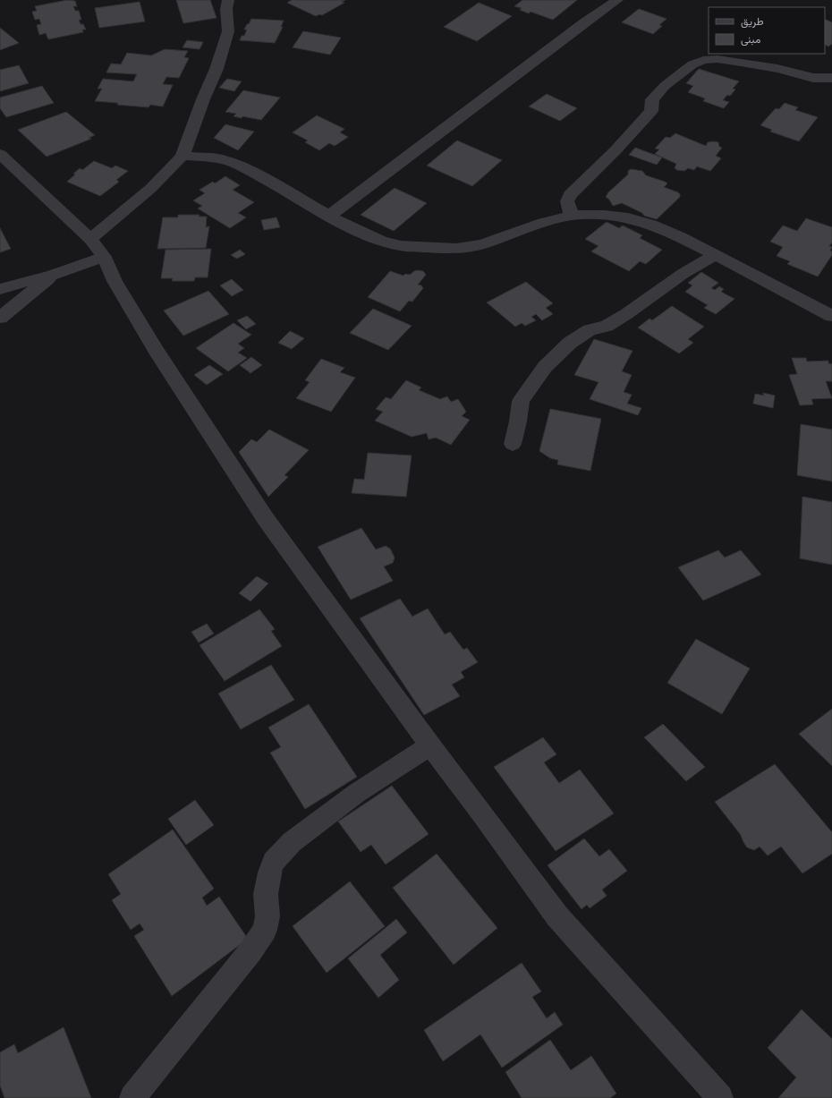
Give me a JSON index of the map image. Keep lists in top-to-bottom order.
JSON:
{
  "legend": ["طريق", "مبنى"]
}
